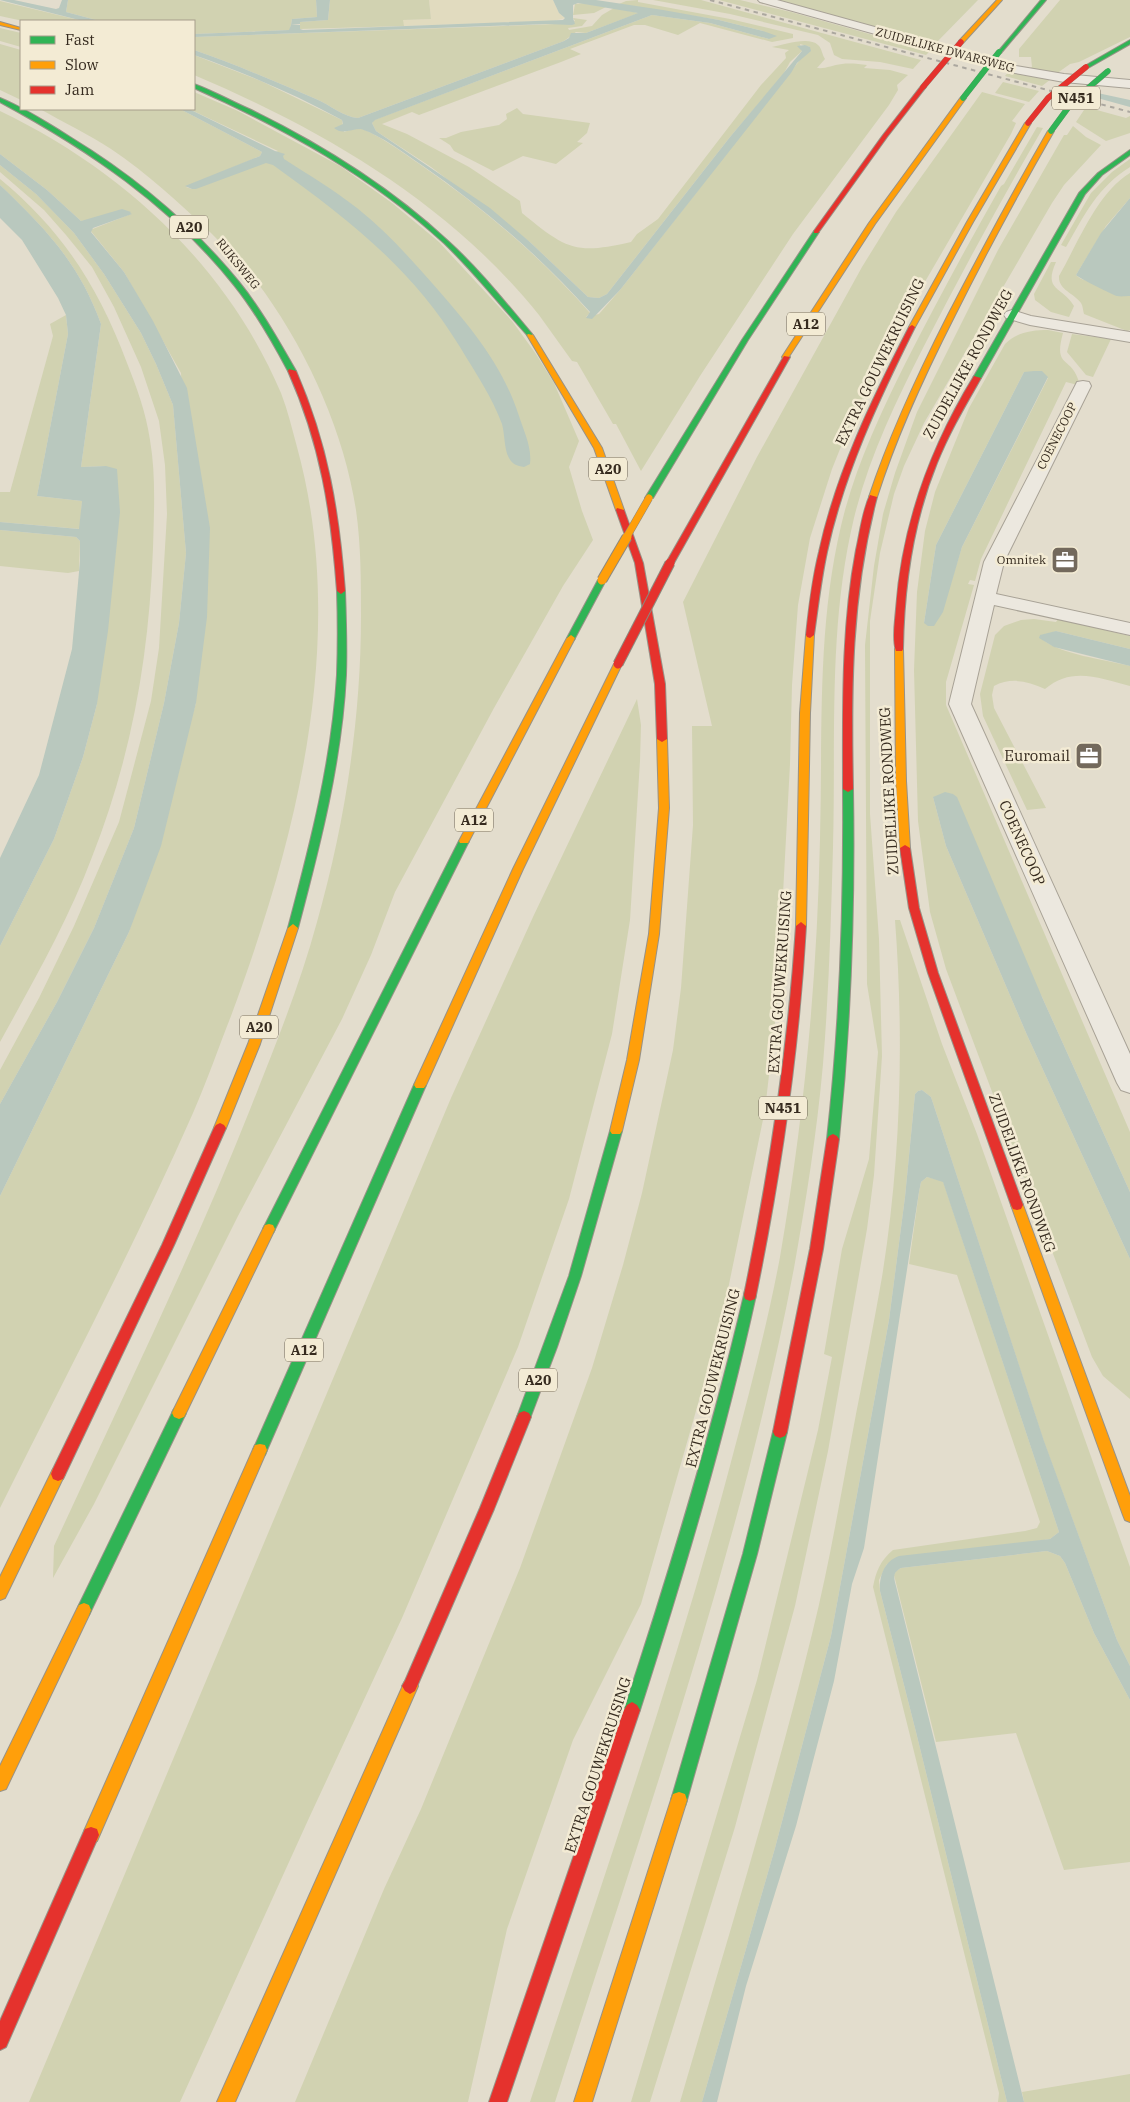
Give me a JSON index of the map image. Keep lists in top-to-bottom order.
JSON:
{
  "streets": {
    "main road": [
      "N451",
      "A20",
      "RIJKSWEG",
      "A12",
      "EXTRA GOUWEKRUISING",
      "ZUIDELIJKE RONDWEG"
    ],
    "street": ["ZUIDELIJKE DWARSWEG", "COENECOOP"]
  },
  "places": {
    "office": ["Omnitek", "Euromail"]
  },
  "legend": ["Fast", "Slow", "Jam"]
}
